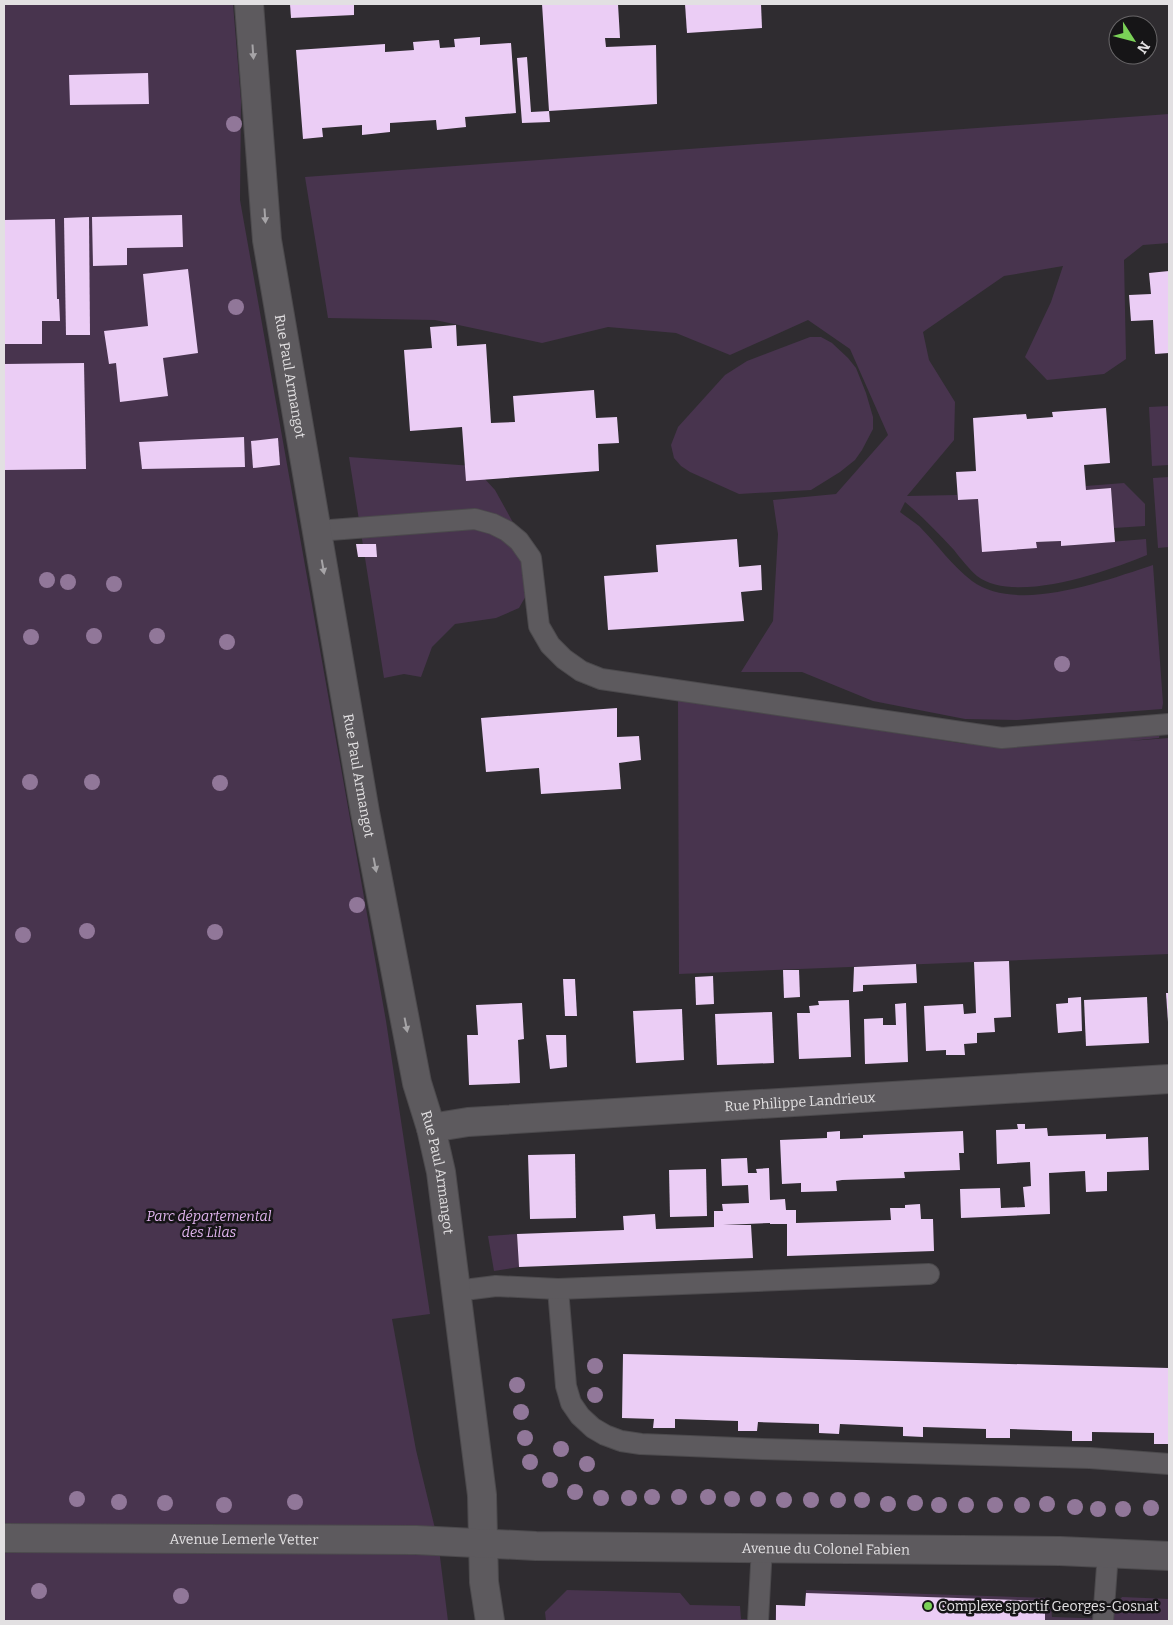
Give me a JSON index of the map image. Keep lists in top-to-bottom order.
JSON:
{
  "streets": {
    "street": [
      "Rue Paul Armangot",
      "Rue Philippe Landrieux",
      "Avenue Lemerle Vetter",
      "Avenue du Colonel Fabien"
    ]
  },
  "crossings": [
    ["Rue Paul Armangot", "Rue Philippe Landrieux"],
    ["Rue Paul Armangot", "Avenue Lemerle Vetter"],
    ["Rue Paul Armangot", "Avenue du Colonel Fabien"],
    ["Avenue Lemerle Vetter", "Avenue du Colonel Fabien"]
  ],
  "one_way": ["Rue Paul Armangot"],
  "parks": ["Parc départemental des Lilas"],
  "places": ["Complexe sportif Georges-Gosnat"],
  "north": "bottom right"
}
